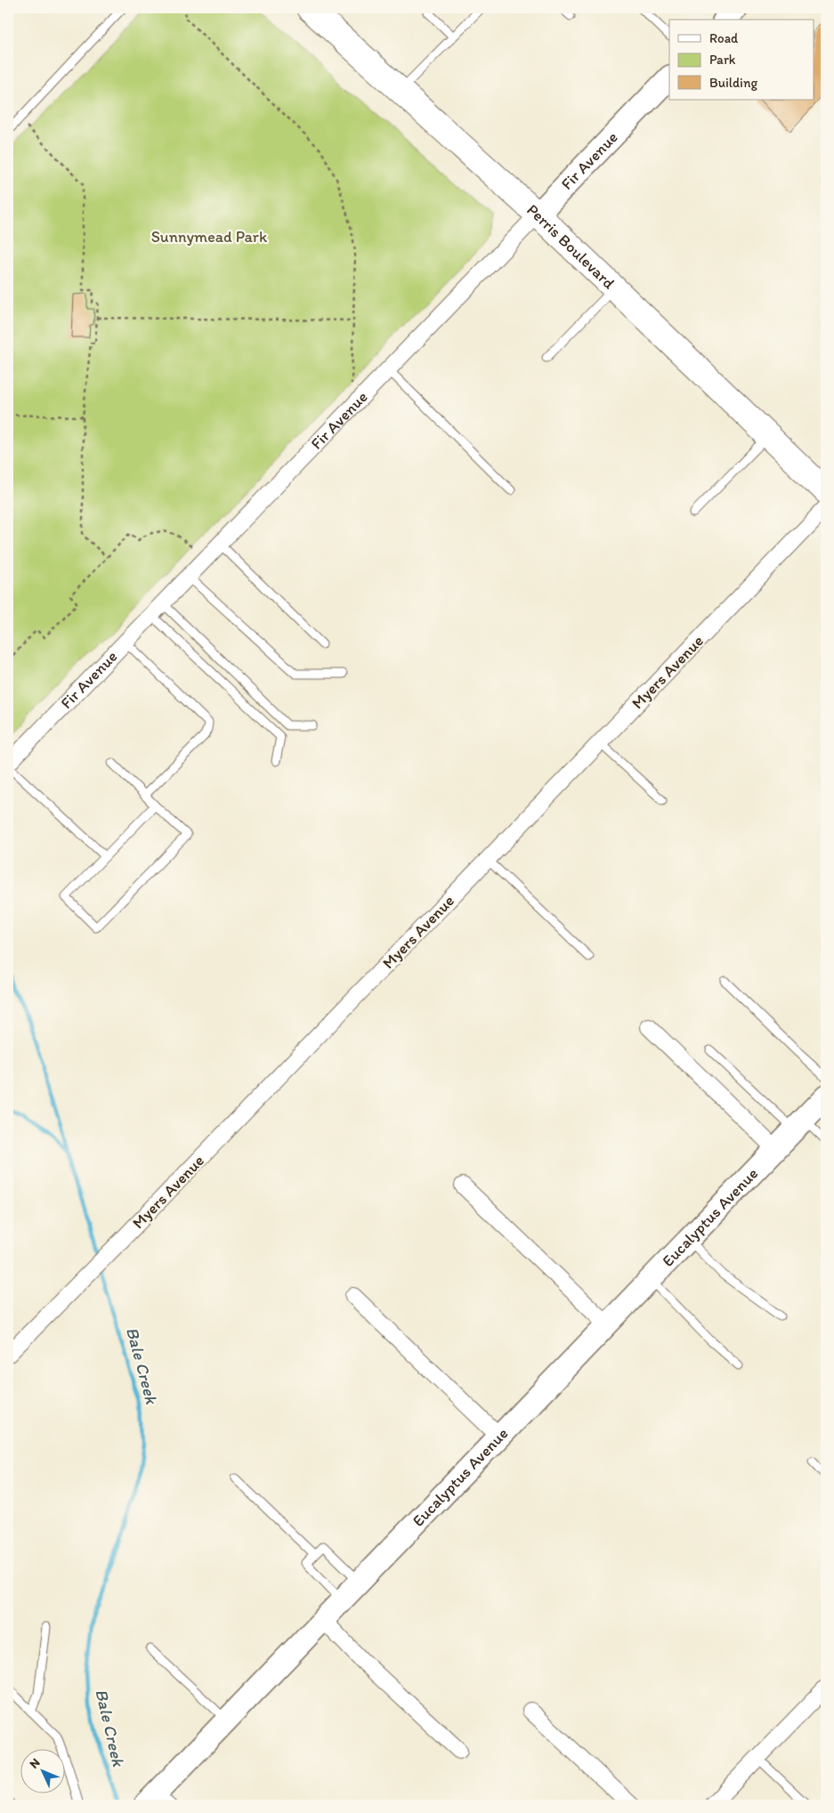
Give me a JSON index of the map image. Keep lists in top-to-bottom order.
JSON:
{
  "streets": {
    "main road": ["Perris Boulevard"],
    "street": ["Fir Avenue", "Myers Avenue", "Eucalyptus Avenue"]
  },
  "crossings": [
    ["Fir Avenue", "Perris Boulevard"]
  ],
  "water": ["Bale Creek"],
  "parks": ["Sunnymead Park"],
  "legend": ["Road", "Park", "Building"],
  "north": "top left"
}
